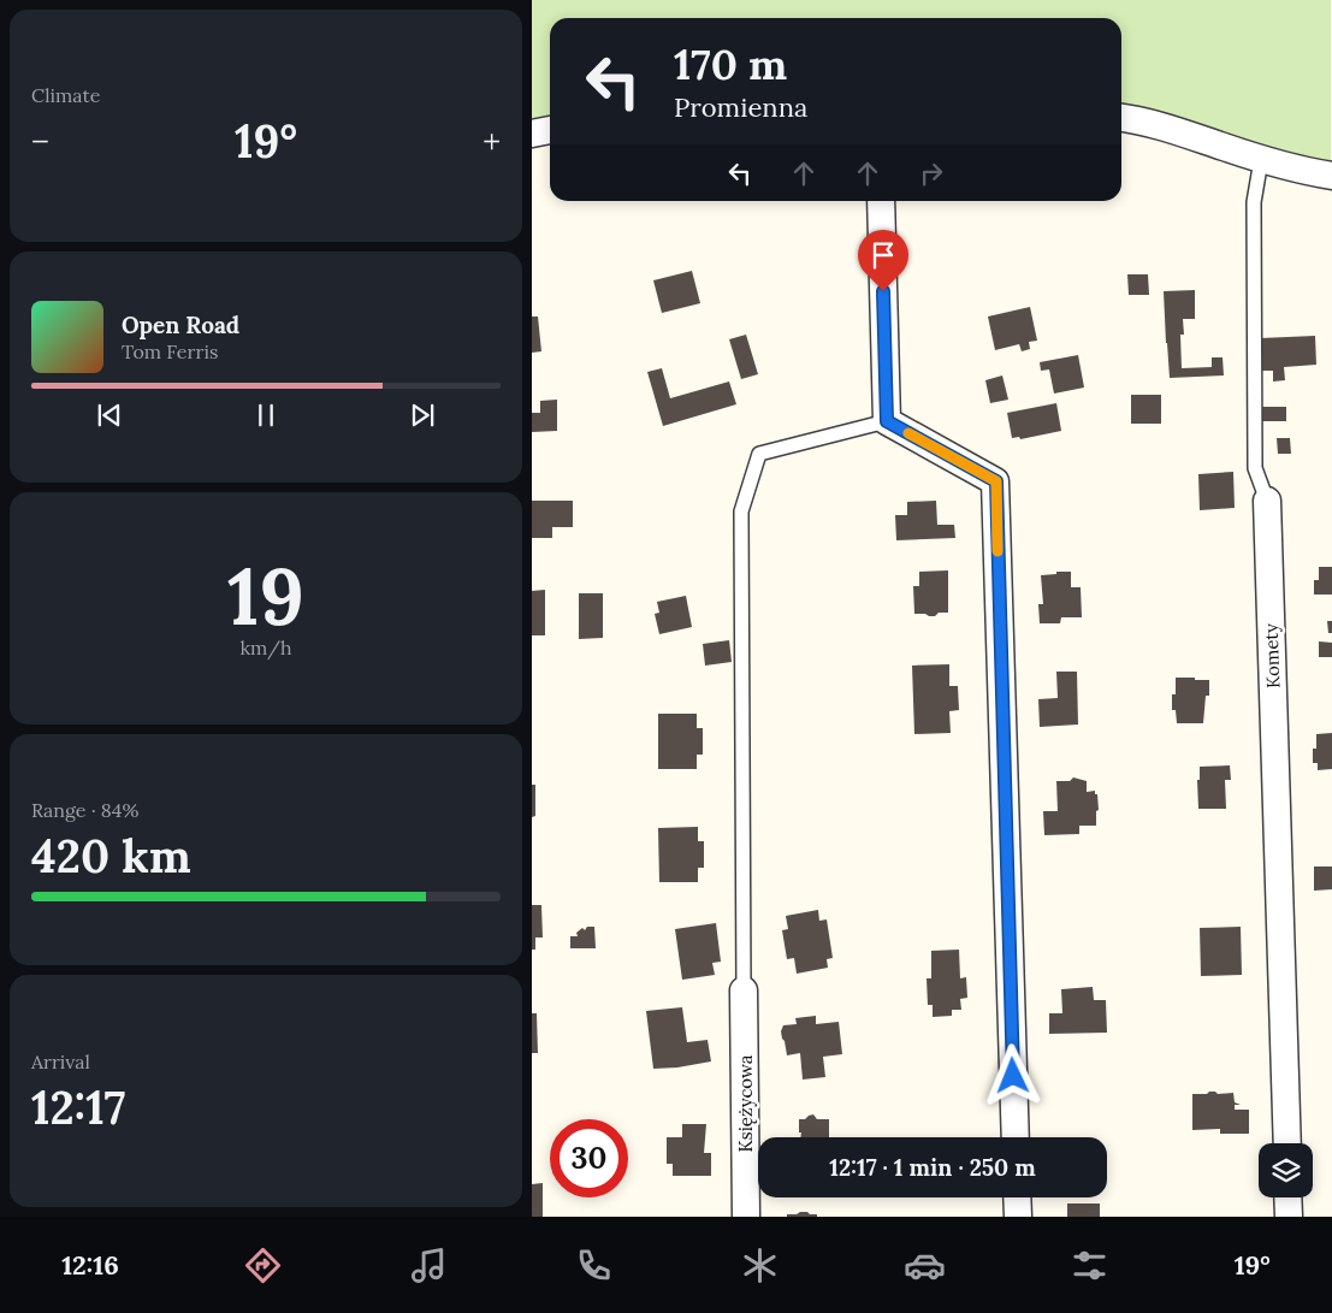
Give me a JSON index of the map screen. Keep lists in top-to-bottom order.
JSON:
{
  "streets": {
    "street": ["Komety", "Księżycowa"]
  },
  "page": {
    "tile": [
      "Climate",
      ["19", "km/h"],
      ["Range · 84%", "420 km"],
      ["Arrival", "12:17"]
    ],
    "turn": ["170 m", "Promienna"],
    "heat": ["−", "19°", "+"],
    "song": ["Open Road", "Tom Ferris"],
    "limit": "30",
    "trip": "12:17 · 1 min · 250 m",
    "tabs": ["12:16", "19°"]
  }
}
